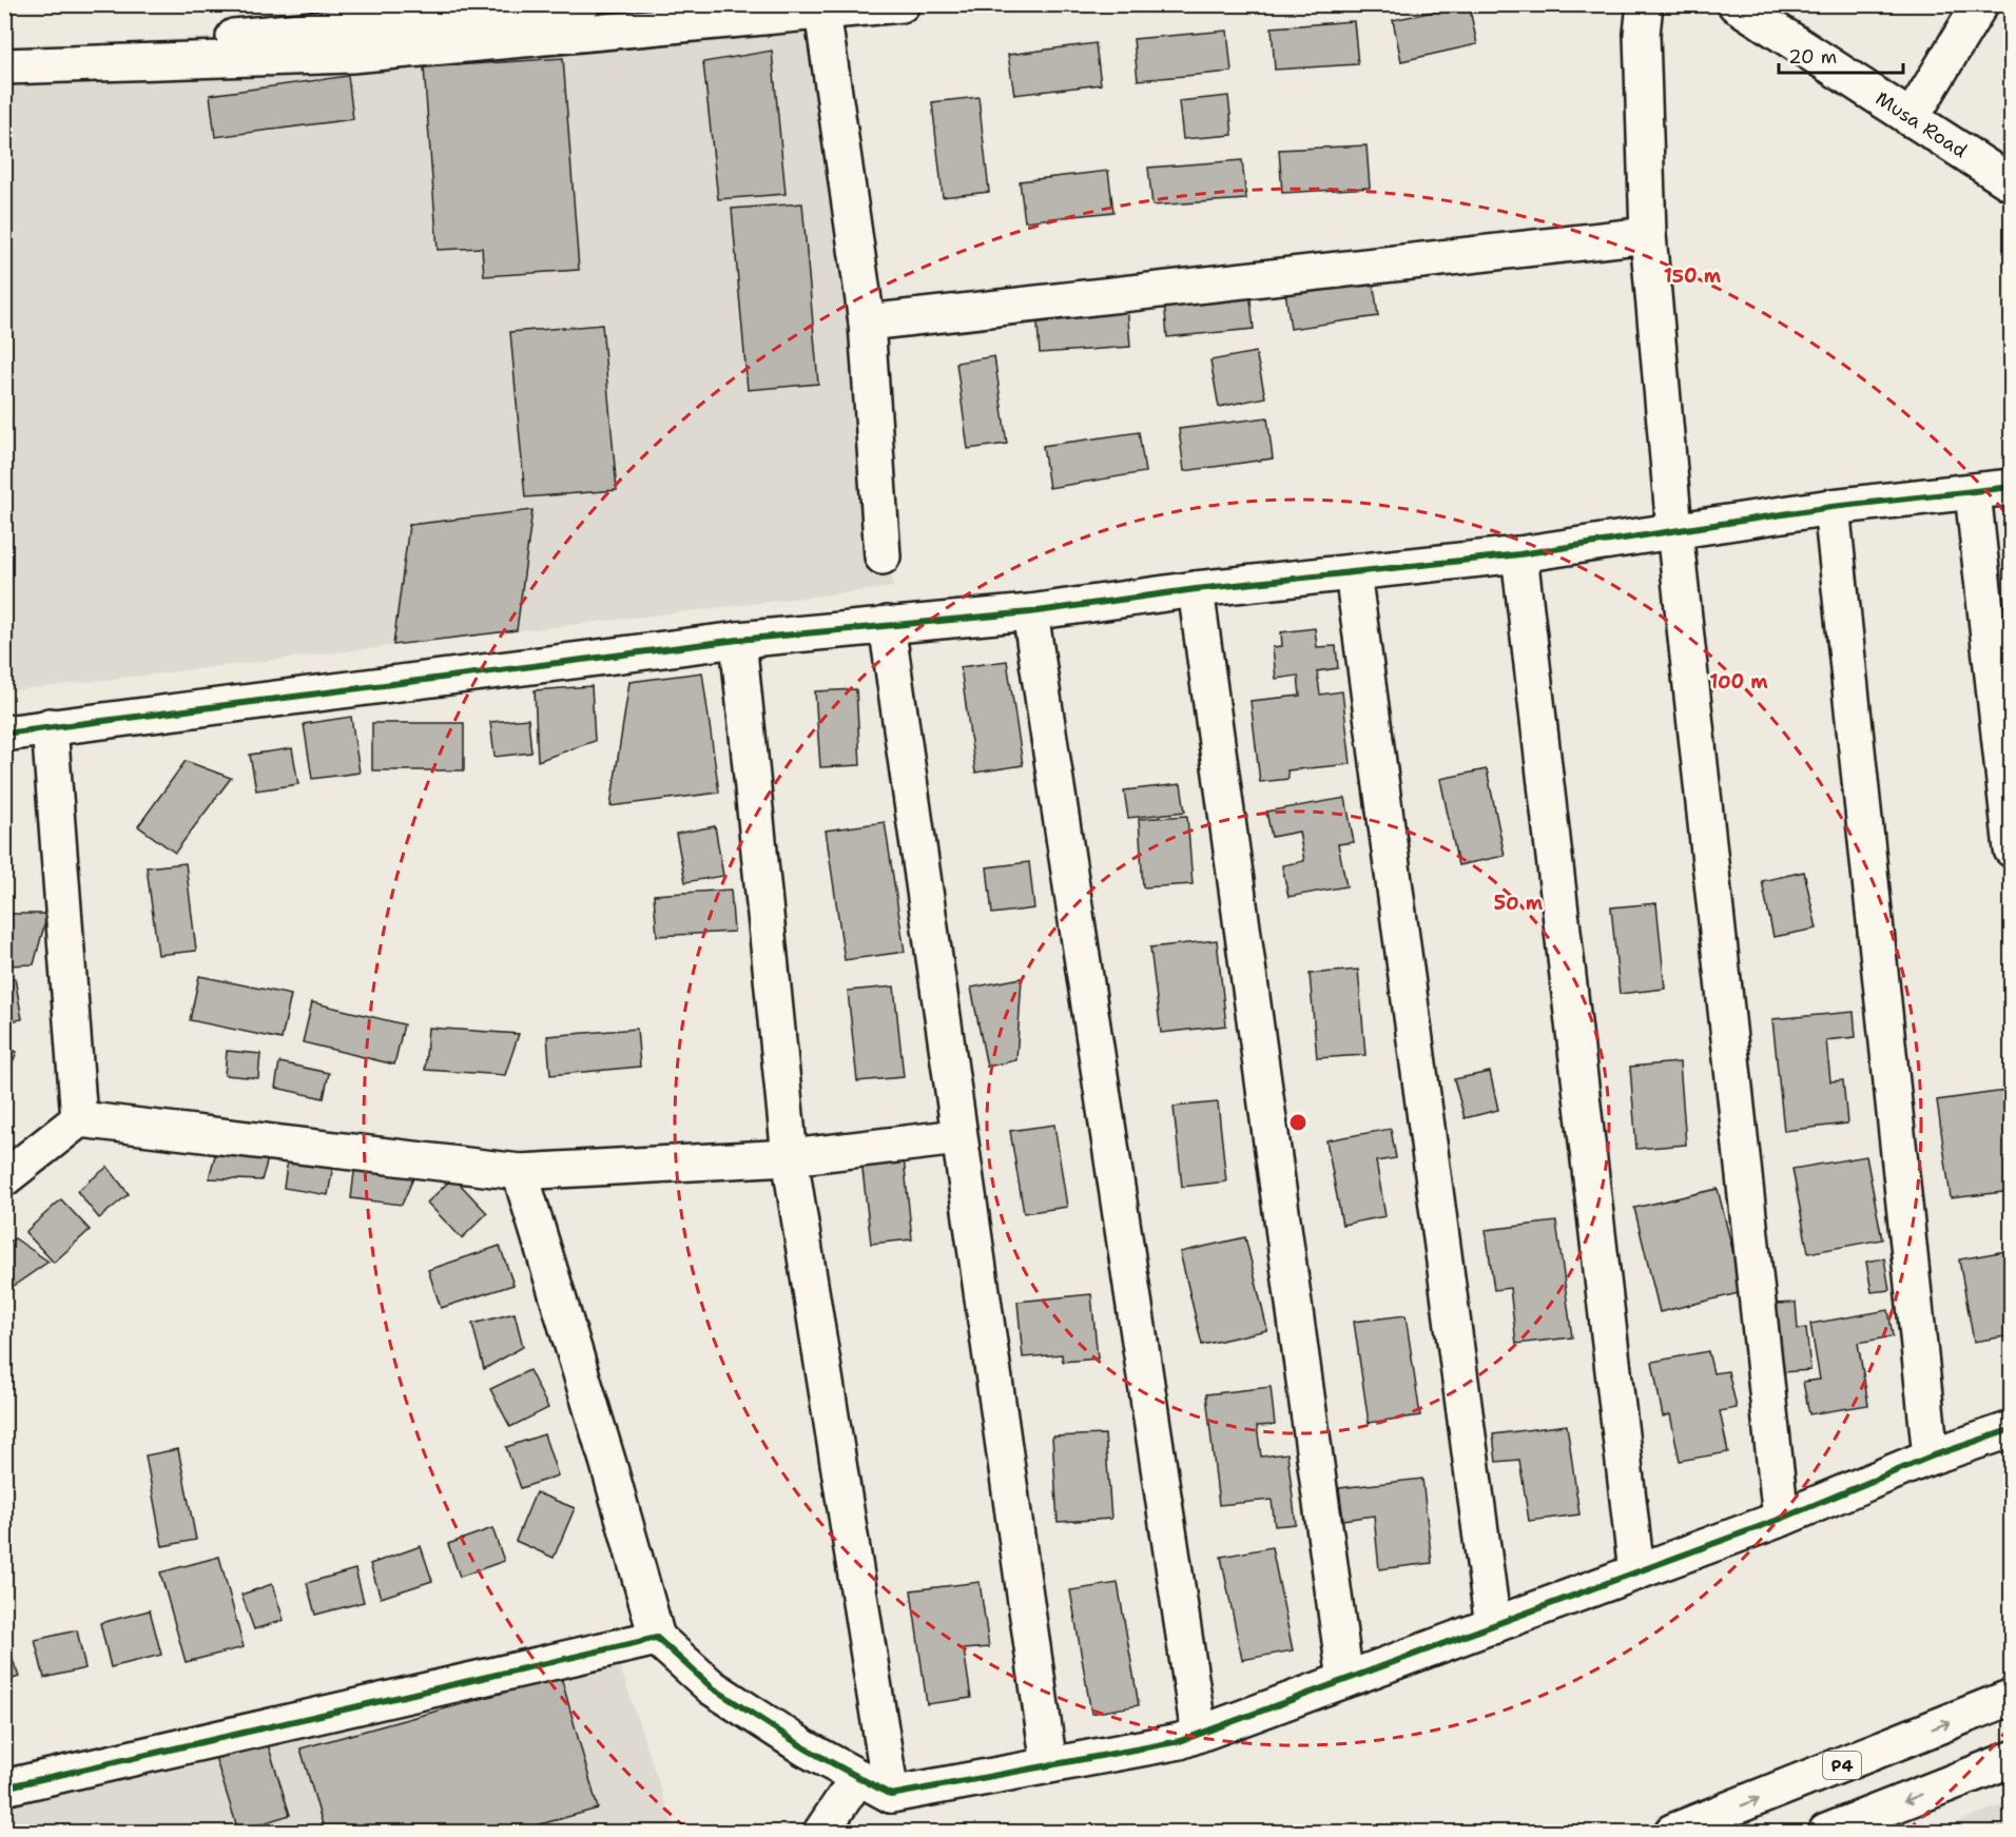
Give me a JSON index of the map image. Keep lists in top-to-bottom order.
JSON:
{
  "streets": {
    "main road": ["Musa Road", "P4"]
  },
  "scale_bar": "20 m",
  "rings": ["150 m", "100 m", "50 m"]
}
